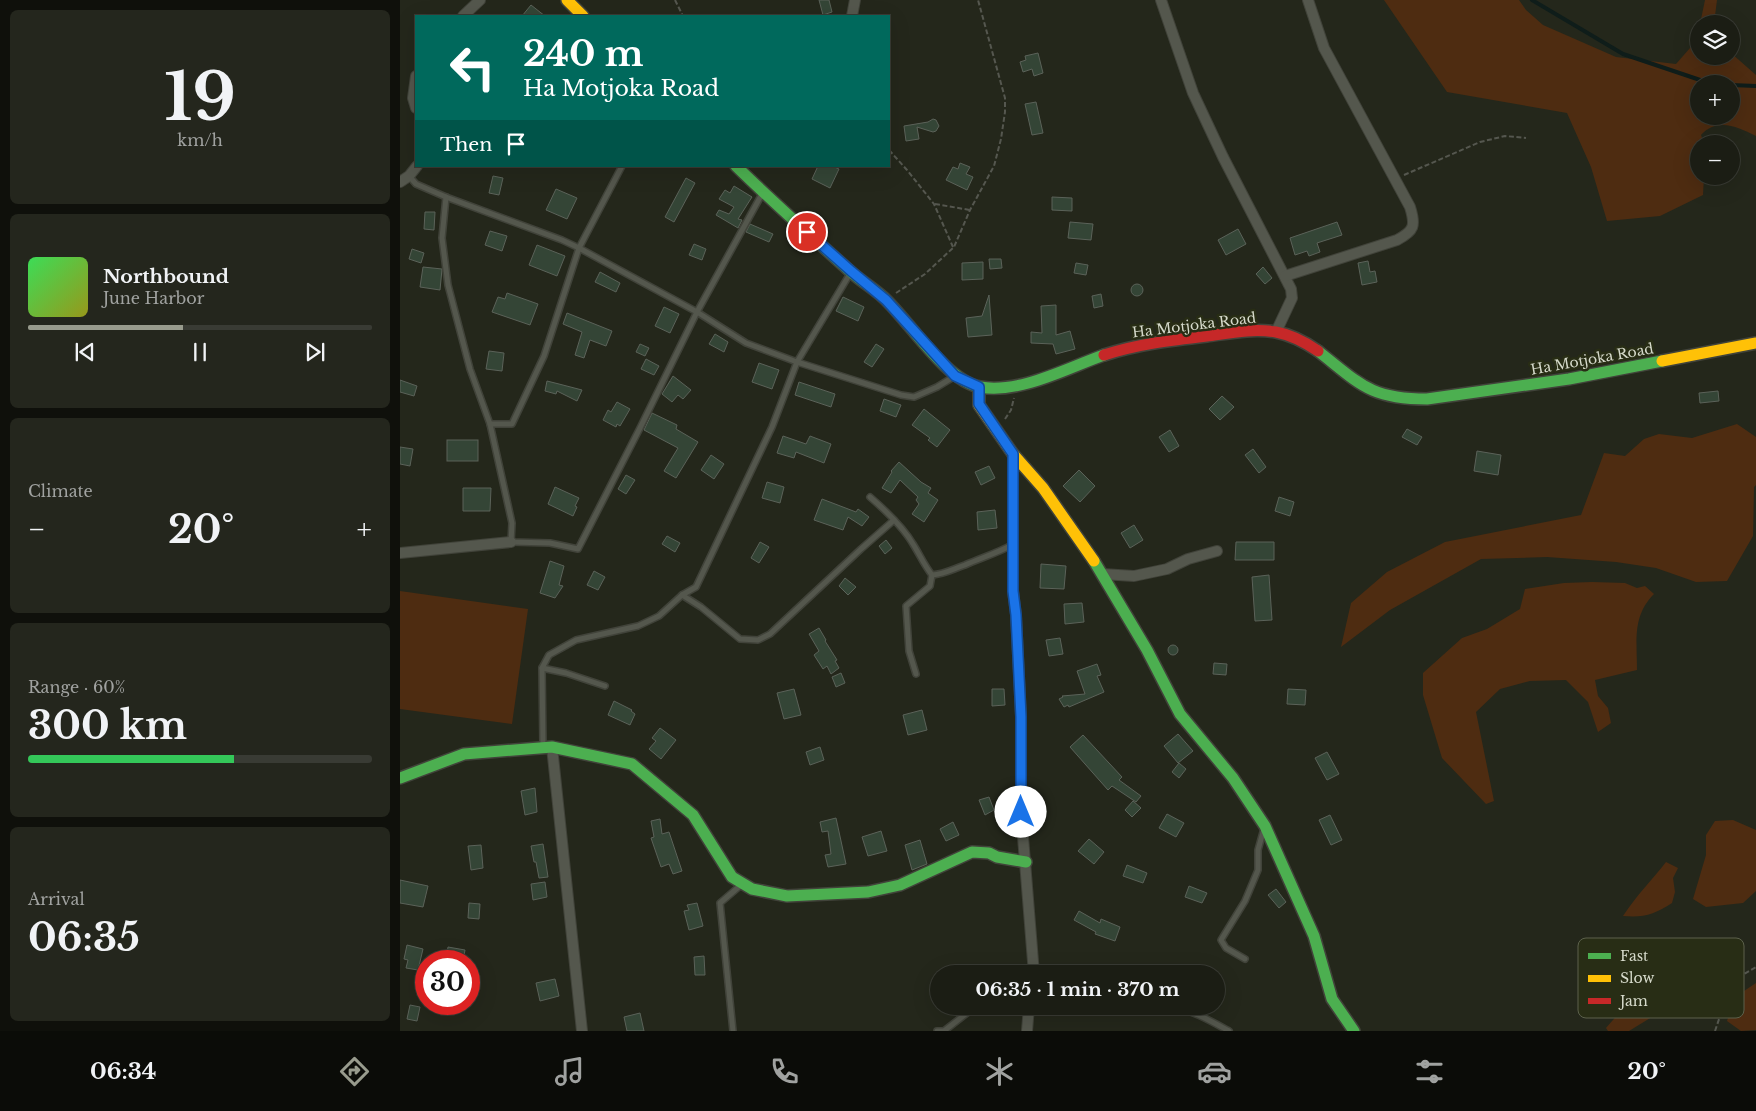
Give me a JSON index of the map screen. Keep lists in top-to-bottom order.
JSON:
{
  "streets": {
    "street": ["Ha Motjoka Road"]
  },
  "legend": ["Fast", "Slow", "Jam"],
  "page": {
    "tile": [
      ["19", "km/h"],
      "Climate",
      ["Range · 60%", "300 km"],
      ["Arrival", "06:35"]
    ],
    "map_buttons": ["+", "−"],
    "turn": ["240 m", "Ha Motjoka Road"],
    "then": "Then",
    "song": ["Northbound", "June Harbor"],
    "heat": ["−", "20°", "+"],
    "limit": "30",
    "trip": "06:35 · 1 min · 370 m",
    "tabs": ["06:34", "20°"]
  }
}
